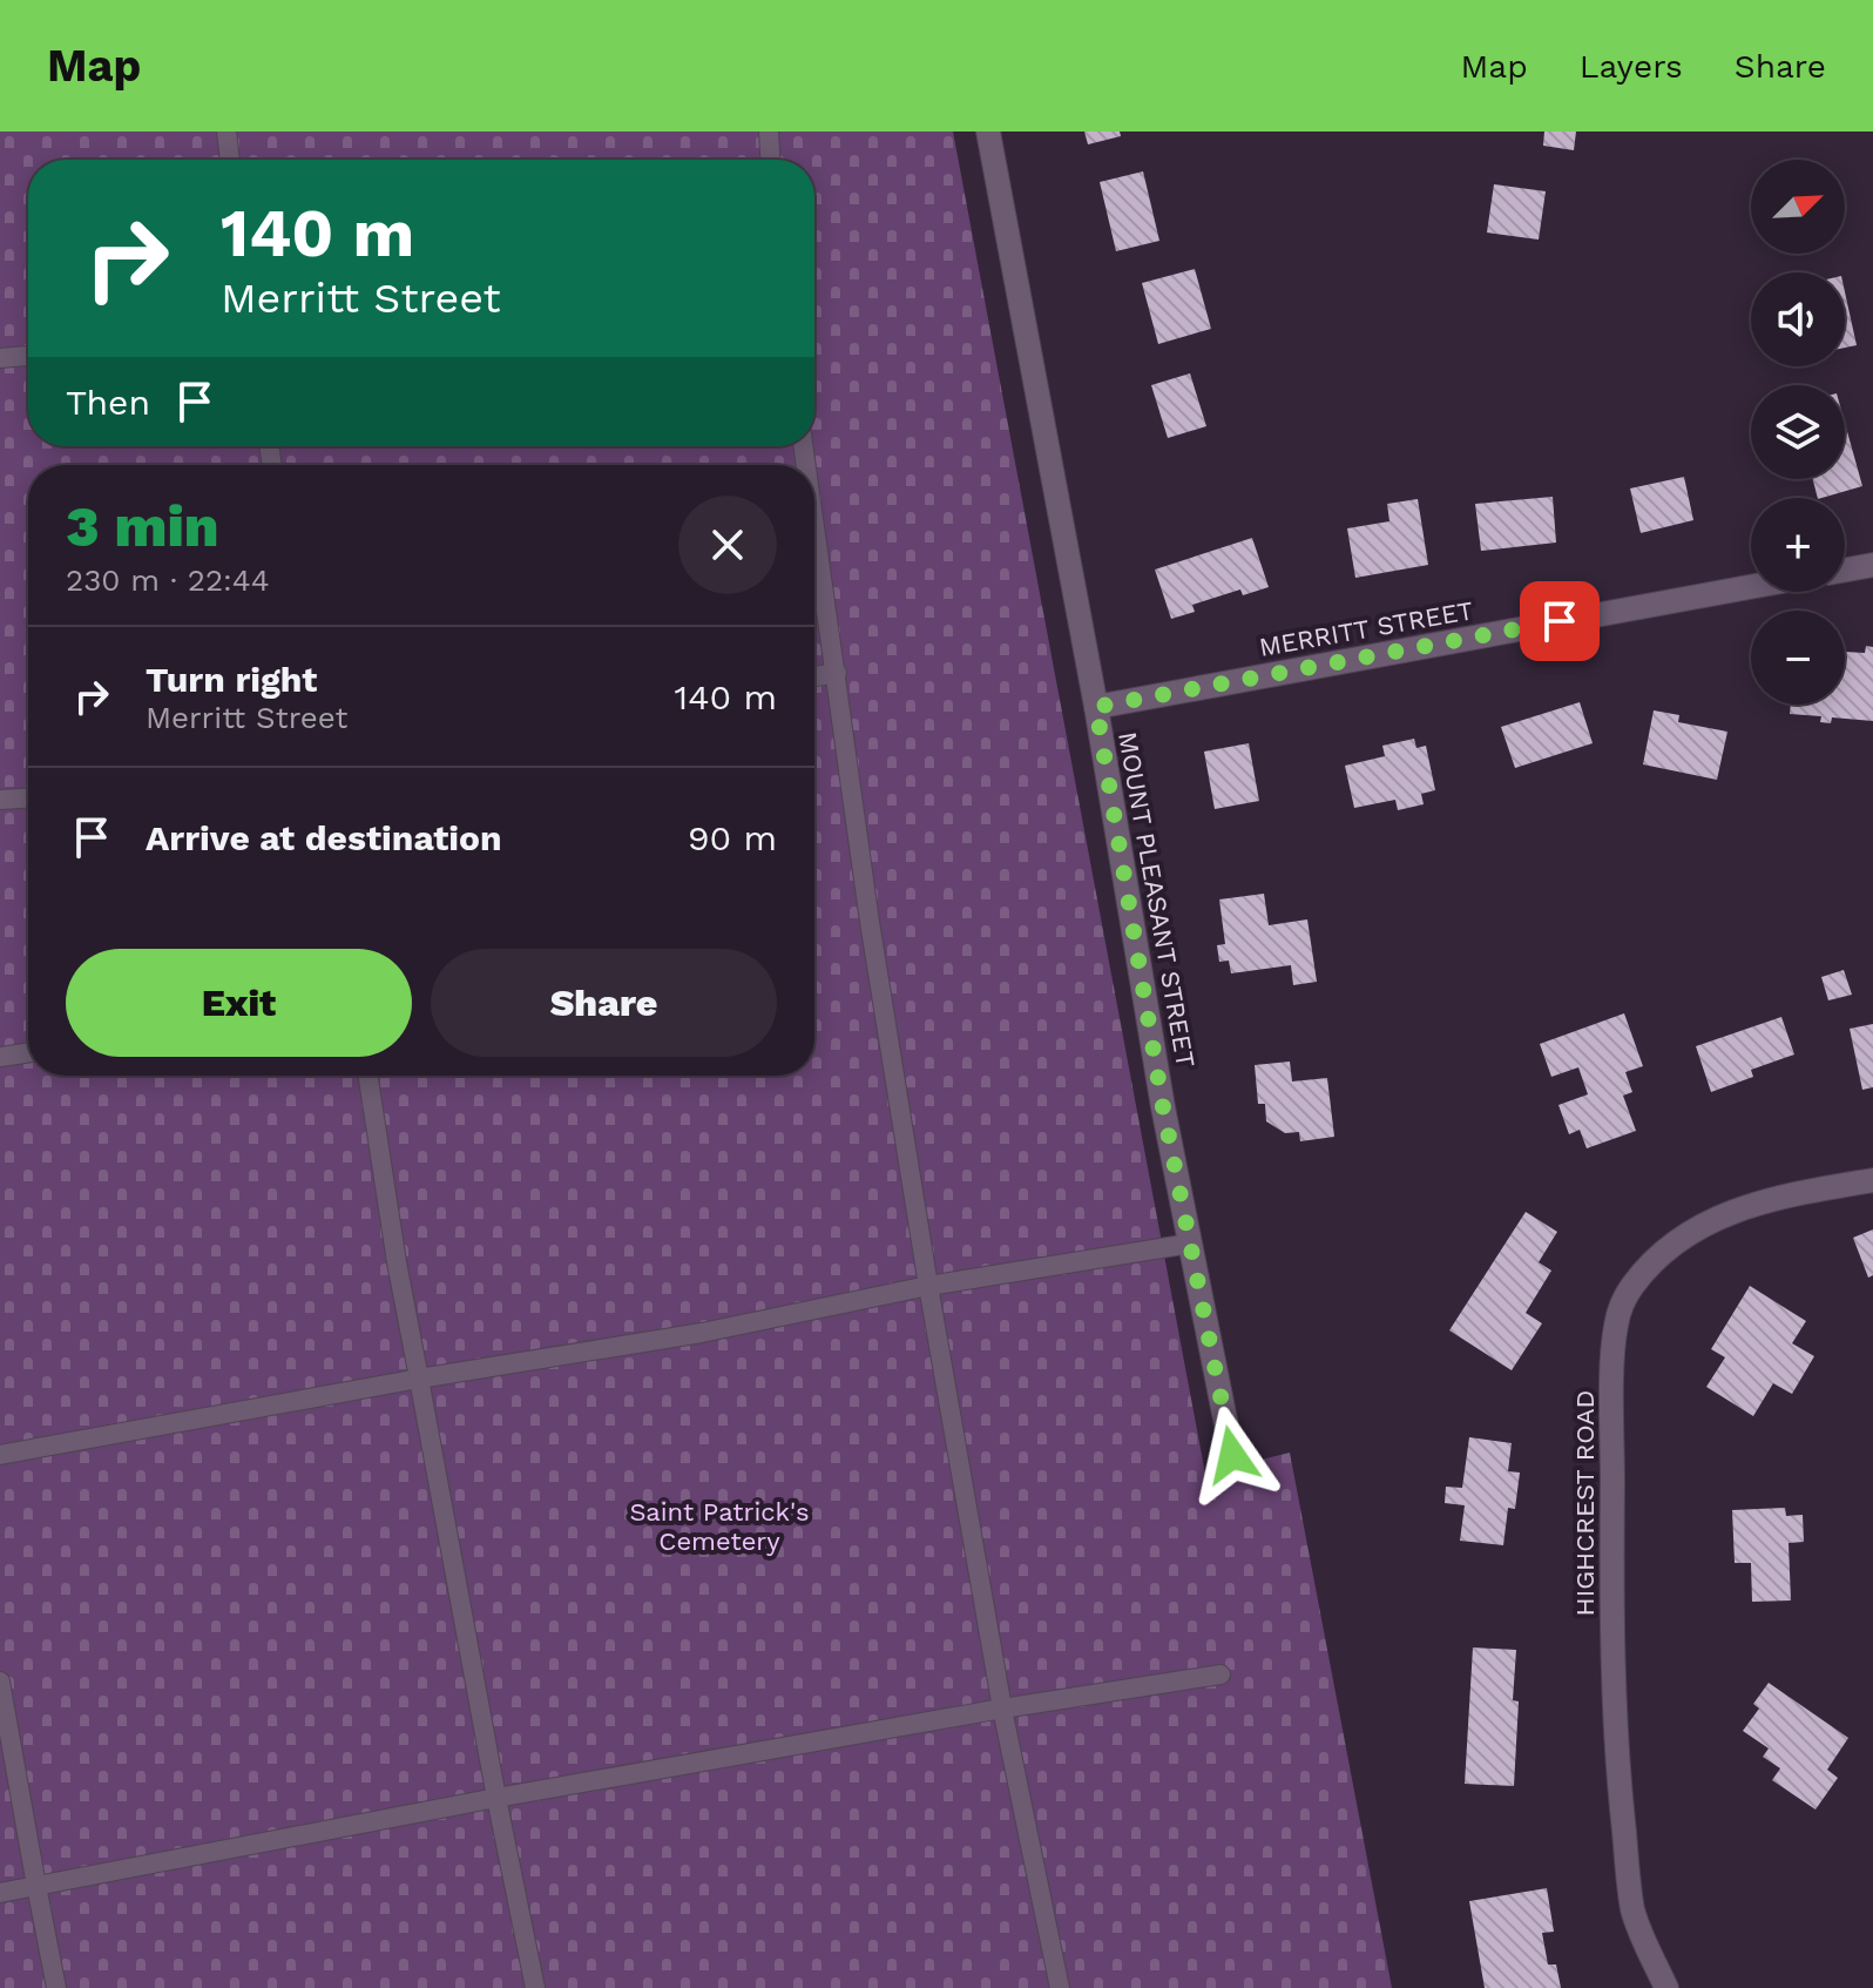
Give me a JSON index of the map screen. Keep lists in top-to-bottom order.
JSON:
{
  "streets": {
    "street": ["MERRITT STREET", "MOUNT PLEASANT STREET", "HIGHCREST ROAD"]
  },
  "crossings": [
    ["MERRITT STREET", "MOUNT PLEASANT STREET"]
  ],
  "parks": ["Saint Patrick's Cemetery"],
  "north": "top right",
  "page": {
    "header": "Map",
    "nav": ["Map", "Layers", "Share"],
    "map_buttons": ["+", "−"],
    "turn": ["140 m", "Merritt Street"],
    "then": "Then",
    "heading": ["3 min", "230 m · 22:44"],
    "list": [
      {
        "name": "Turn right",
        "note": "Merritt Street",
        "value": "140 m"
      },
      {
        "name": "Arrive at destination",
        "value": "90 m"
      }
    ],
    "buttons": ["Exit", "Share"]
  }
}
